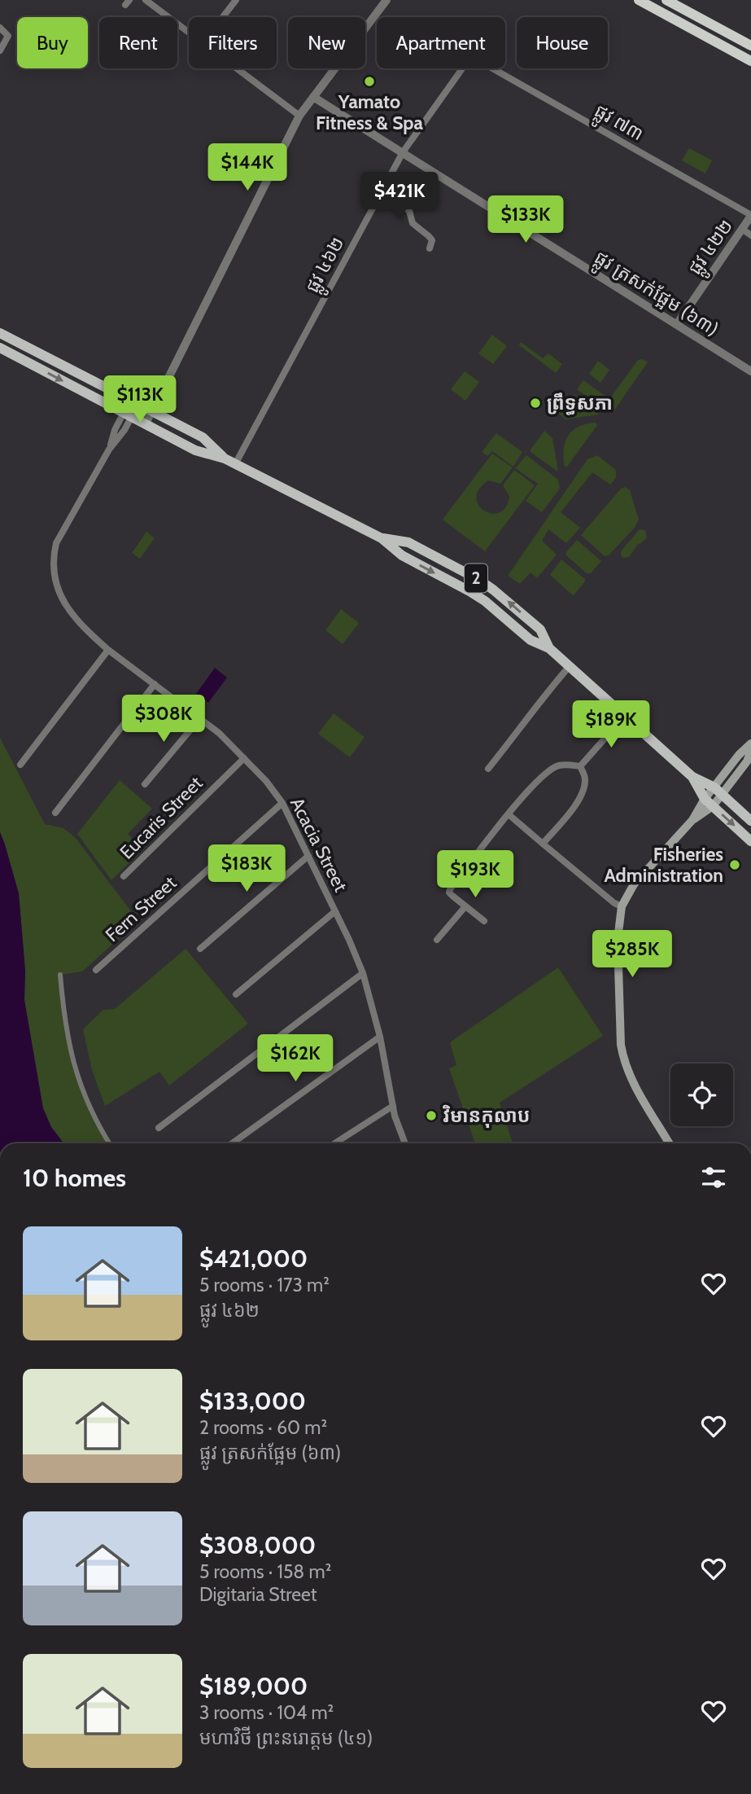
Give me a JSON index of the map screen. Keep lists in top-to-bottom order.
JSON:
{
  "streets": {
    "main road": ["2"],
    "street": [
      "ផ្លូវ ៧៣",
      "ផ្លូវ ៤២២",
      "ផ្លូវ ៤៦២",
      "ផ្លូវ ត្រសក់ផ្អែម (៦៣)",
      "Eucaris Street",
      "Acacia Street",
      "Fern Street"
    ]
  },
  "crossings": [
    ["ផ្លូវ ៧៣", "ផ្លូវ ៤២២"],
    ["ផ្លូវ ៤២២", "ផ្លូវ ត្រសក់ផ្អែម (៦៣)"],
    ["ផ្លូវ ៤៦២", "ផ្លូវ ត្រសក់ផ្អែម (៦៣)"],
    ["ផ្លូវ ៤៦២", "2"],
    ["2", "Acacia Street"],
    ["Eucaris Street", "Acacia Street"],
    ["Acacia Street", "Fern Street"]
  ],
  "places": [
    "Yamato Fitness & Spa",
    "ព្រឹទ្ធសភា",
    "Fisheries Administration",
    "វិមានកុលាប"
  ],
  "page": {
    "chip": [
      "Buy",
      "Rent",
      "Filters",
      "New",
      "Apartment",
      "House"
    ],
    "price": [
      "$144K",
      "$421K",
      "$133K",
      "$113K",
      "$308K",
      "$189K",
      "$183K",
      "$193K",
      "$285K",
      "$162K"
    ],
    "heading": "10 homes",
    "list": [
      {
        "name": "$421,000",
        "note": "5 rooms · 173 m² · ផ្លូវ ៤៦២"
      },
      {
        "name": "$133,000",
        "note": "2 rooms · 60 m² · ផ្លូវ ត្រសក់ផ្អែម (៦៣)"
      },
      {
        "name": "$308,000",
        "note": "5 rooms · 158 m² · Digitaria Street"
      },
      {
        "name": "$189,000",
        "note": "3 rooms · 104 m² · មហាវិថី ព្រះនរោត្តម (៤១)"
      }
    ]
  }
}
